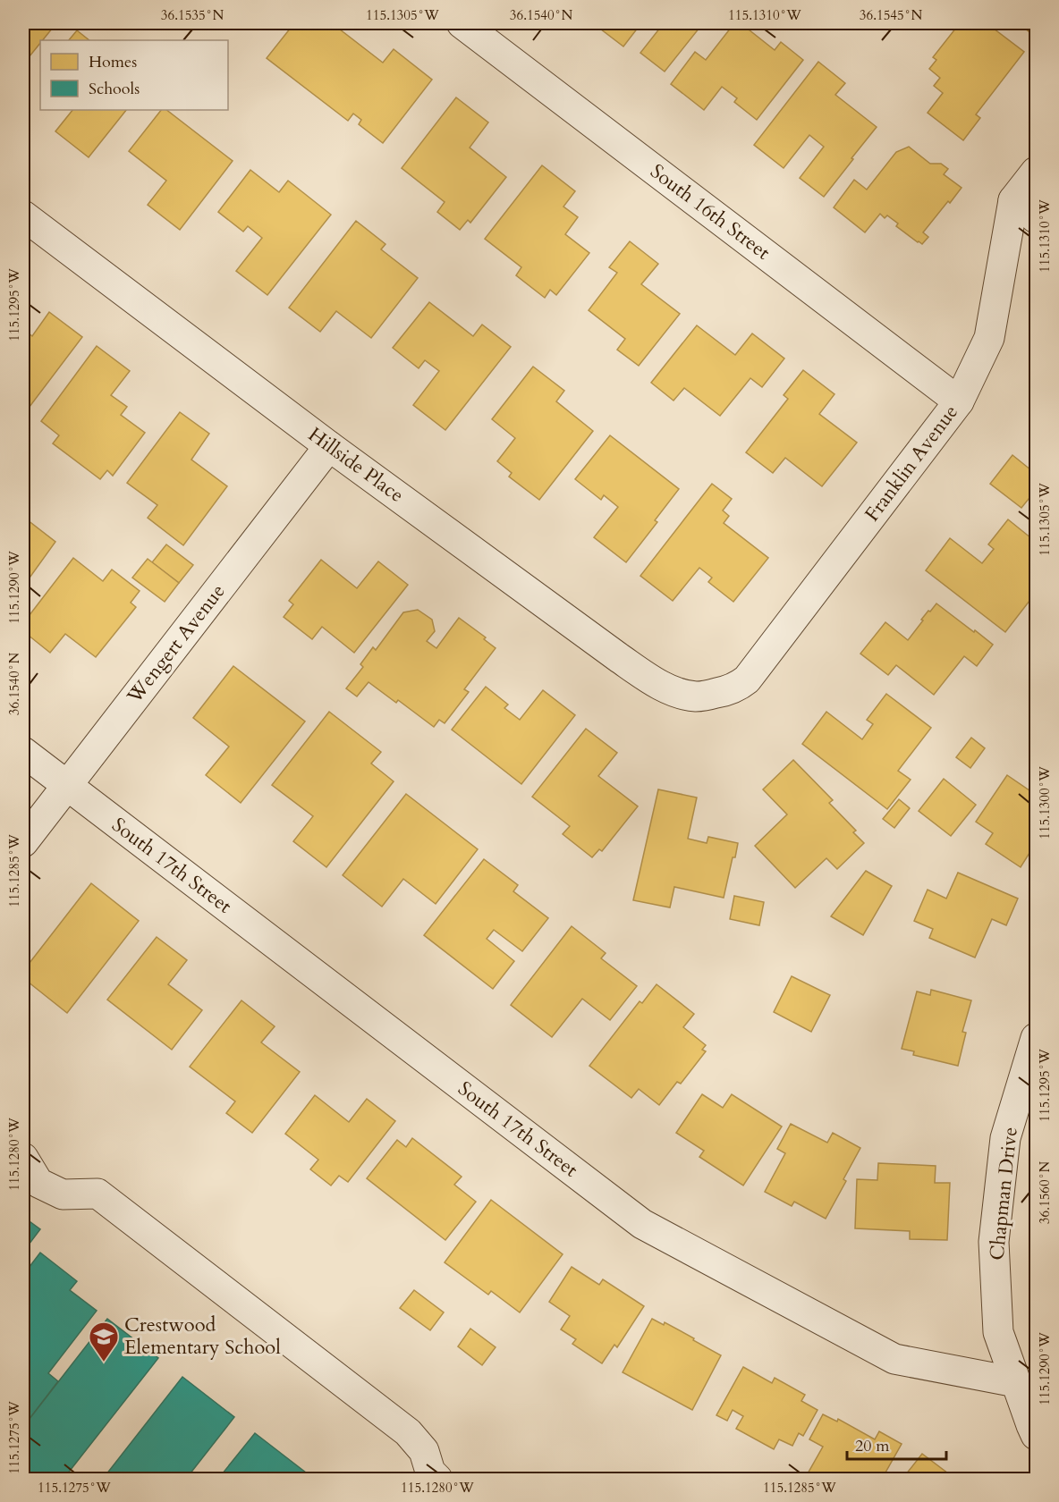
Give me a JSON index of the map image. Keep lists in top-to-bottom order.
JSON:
{
  "streets": {
    "street": [
      "South 16th Street",
      "Franklin Avenue",
      "Hillside Place",
      "Wengert Avenue",
      "South 17th Street",
      "Chapman Drive"
    ]
  },
  "crossings": [
    ["South 16th Street", "Franklin Avenue"],
    ["Franklin Avenue", "Hillside Place"],
    ["Hillside Place", "Wengert Avenue"],
    ["Wengert Avenue", "South 17th Street"],
    ["South 17th Street", "Chapman Drive"]
  ],
  "places": {
    "school or university": ["Crestwood Elementary School"]
  },
  "legend": ["Homes", "Schools"],
  "scale_bar": "20 m",
  "coordinates": [
    "36.1535°N",
    "115.1305°W",
    "36.1540°N",
    "115.1310°W",
    "36.1545°N",
    "115.1295°W",
    "115.1290°W",
    "115.1300°W",
    "115.1285°W",
    "115.1280°W",
    "36.1560°N",
    "115.1275°W"
  ]
}
